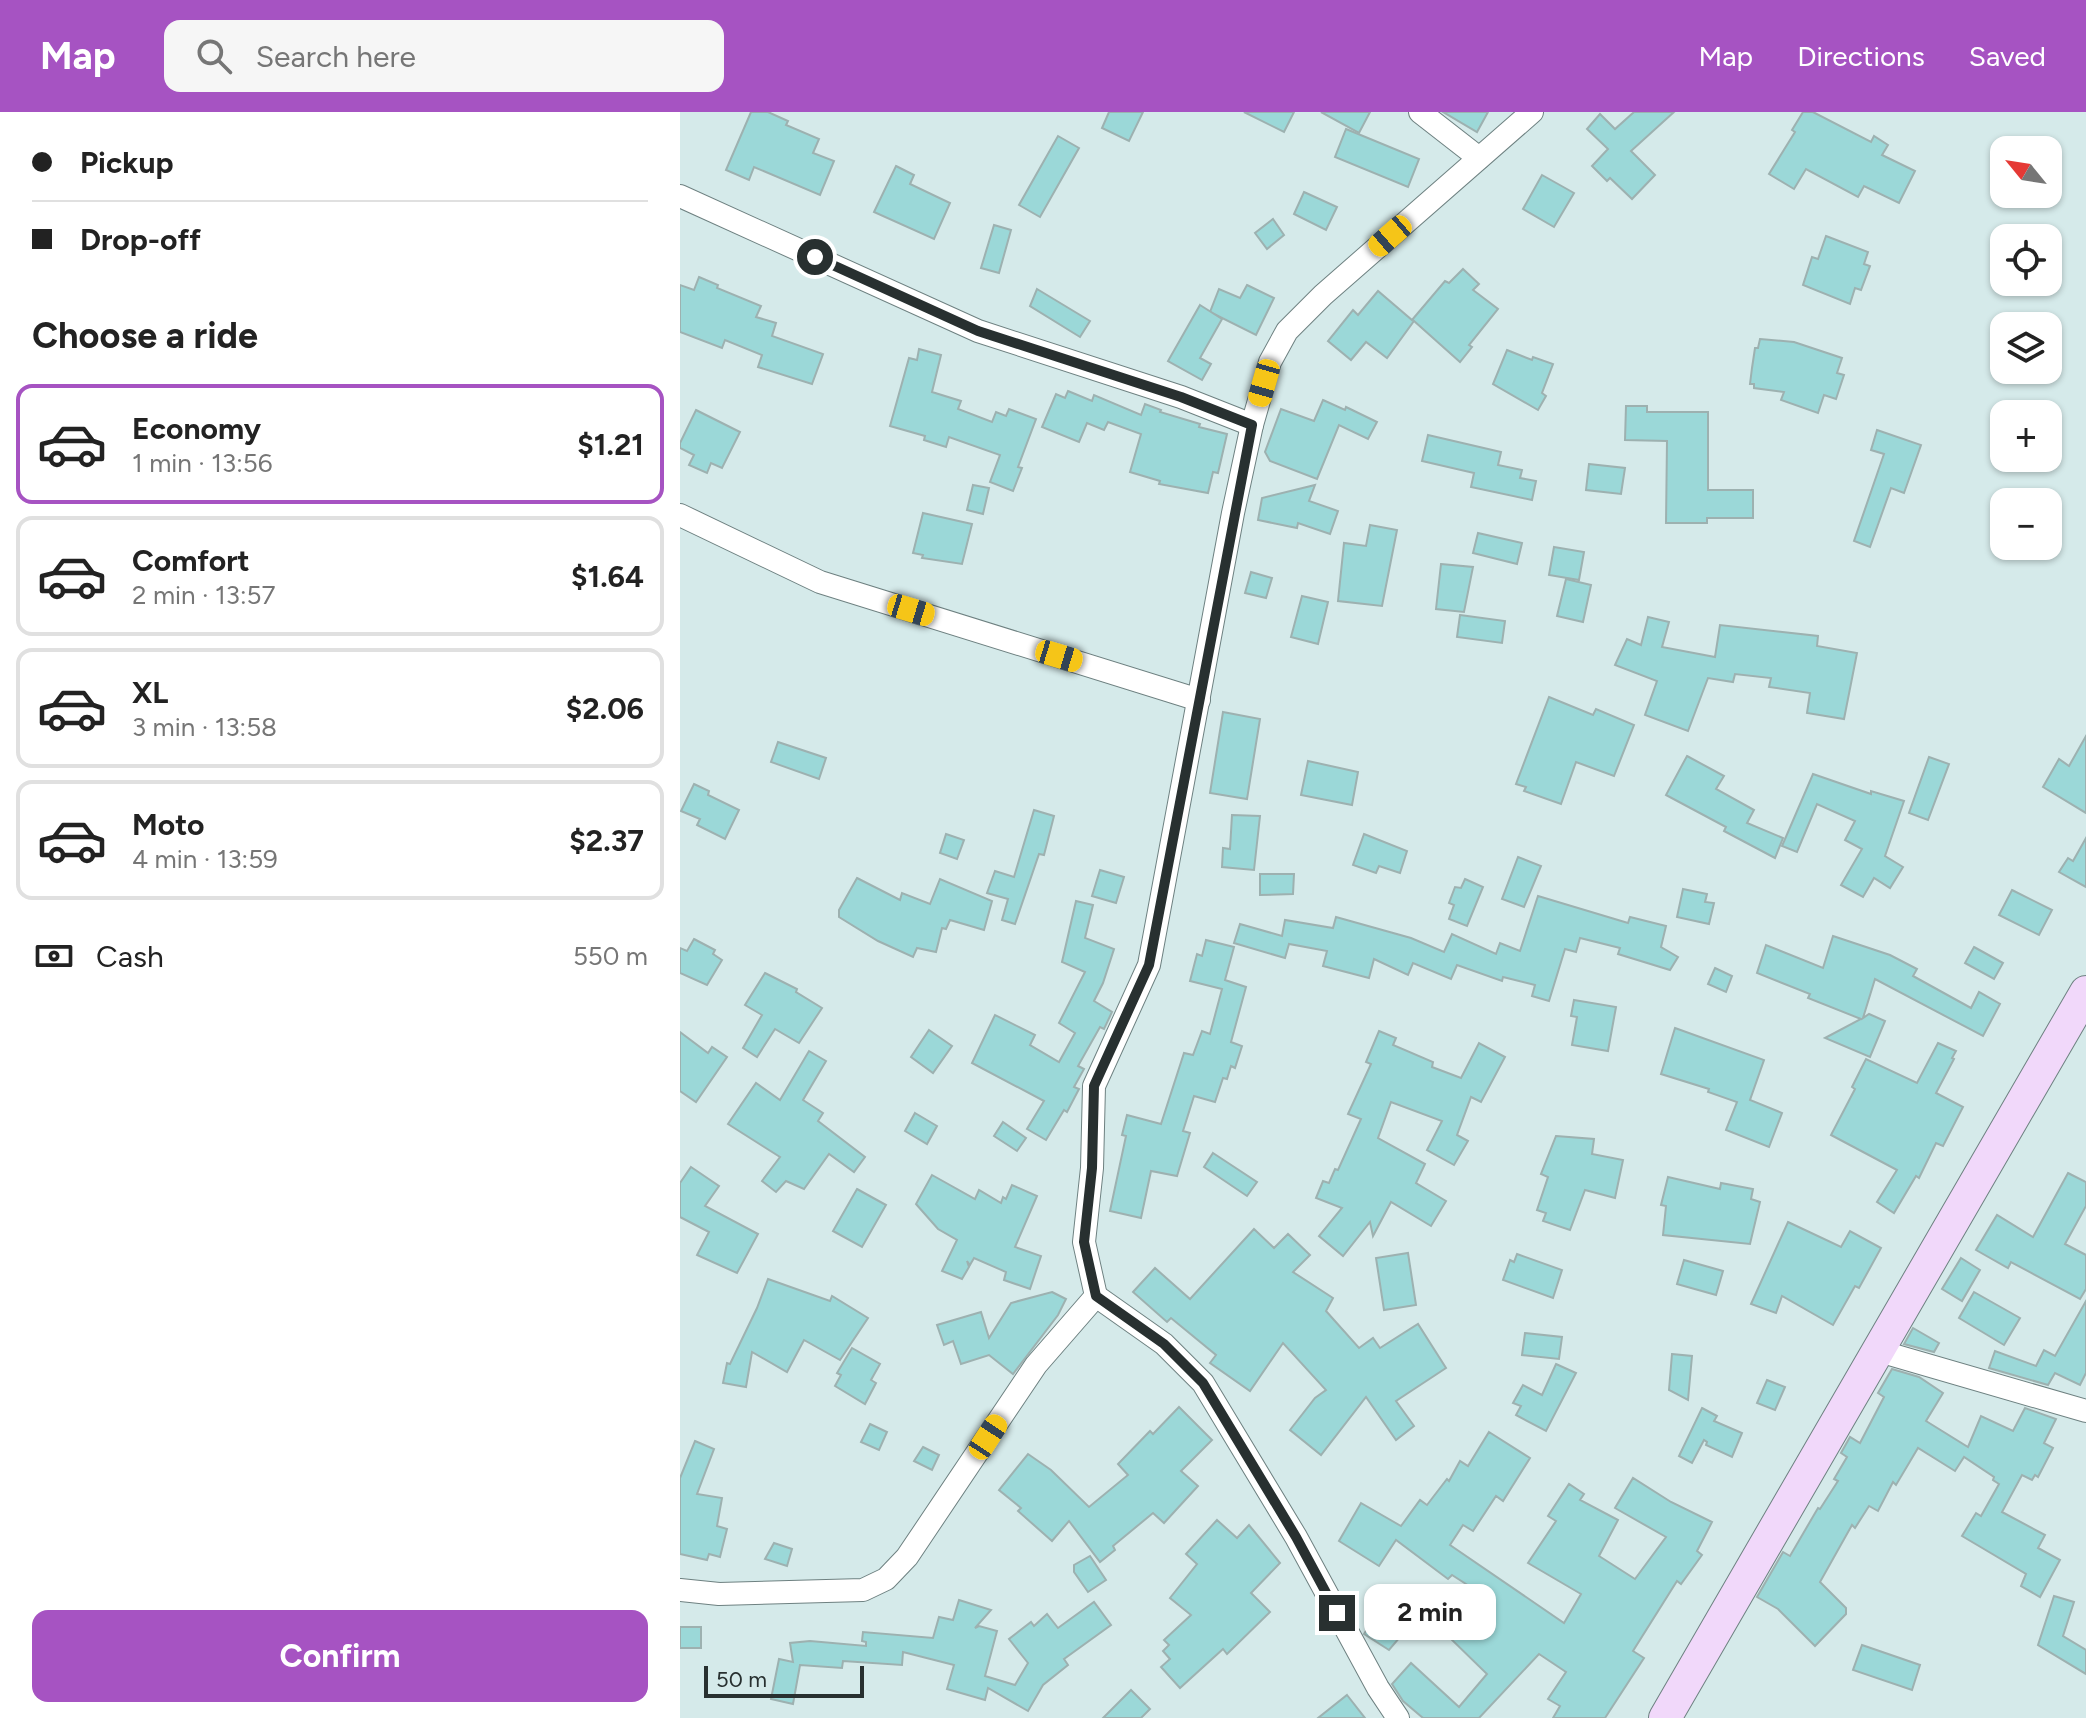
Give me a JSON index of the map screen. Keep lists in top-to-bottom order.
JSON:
{
  "scale_bar": "50 m",
  "north": "top left",
  "page": {
    "header": "Map",
    "search": "Search here",
    "nav": ["Map", "Directions", "Saved"],
    "banner": ["Pickup", "Drop-off"],
    "map_buttons": ["+", "−"],
    "heading": "Choose a ride",
    "list": [
      {
        "name": "Economy",
        "note": "1 min · 13:56",
        "value": "$1.21"
      },
      {
        "name": "Comfort",
        "note": "2 min · 13:57",
        "value": "$1.64"
      },
      {
        "name": "XL",
        "note": "3 min · 13:58",
        "value": "$2.06"
      },
      {
        "name": "Moto",
        "note": "4 min · 13:59",
        "value": "$2.37"
      }
    ],
    "pay": ["Cash", "550 m"],
    "bubble": "2 min",
    "buttons": "Confirm",
    "scale": "50 m"
  }
}
